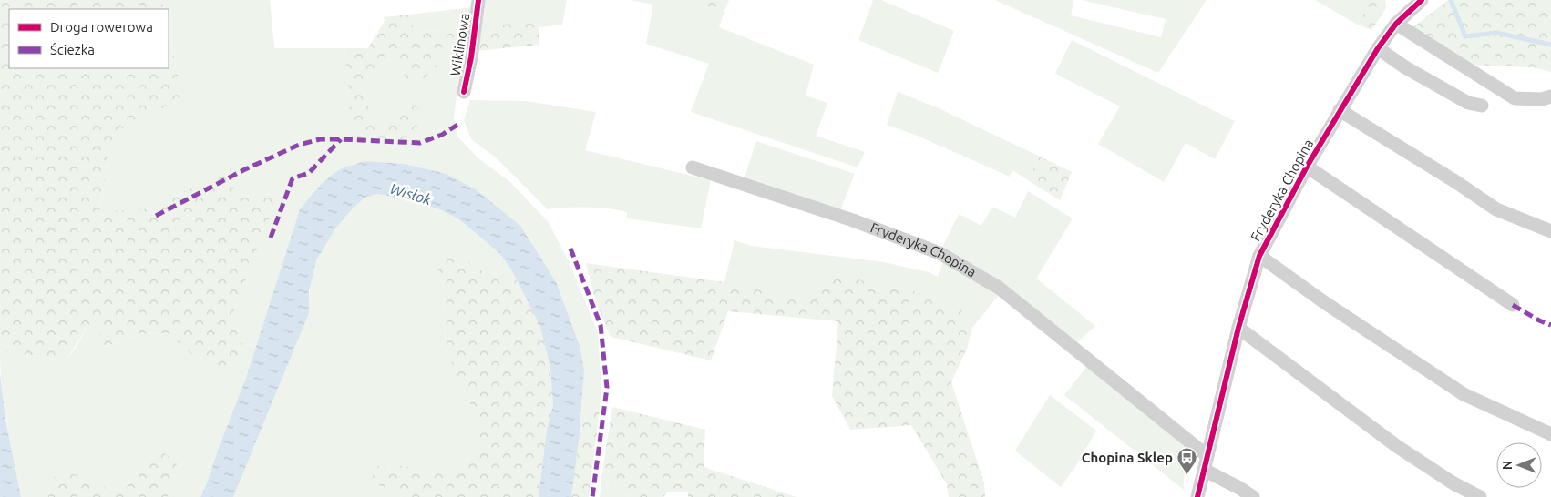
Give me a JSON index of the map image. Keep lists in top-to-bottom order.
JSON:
{
  "streets": {
    "street": ["Wiklinowa", "Fryderyka Chopina"]
  },
  "water": ["Wisłok"],
  "places": {
    "bus stop": ["Chopina Sklep"]
  },
  "legend": ["Droga rowerowa", "Ścieżka"],
  "north": "left"
}
